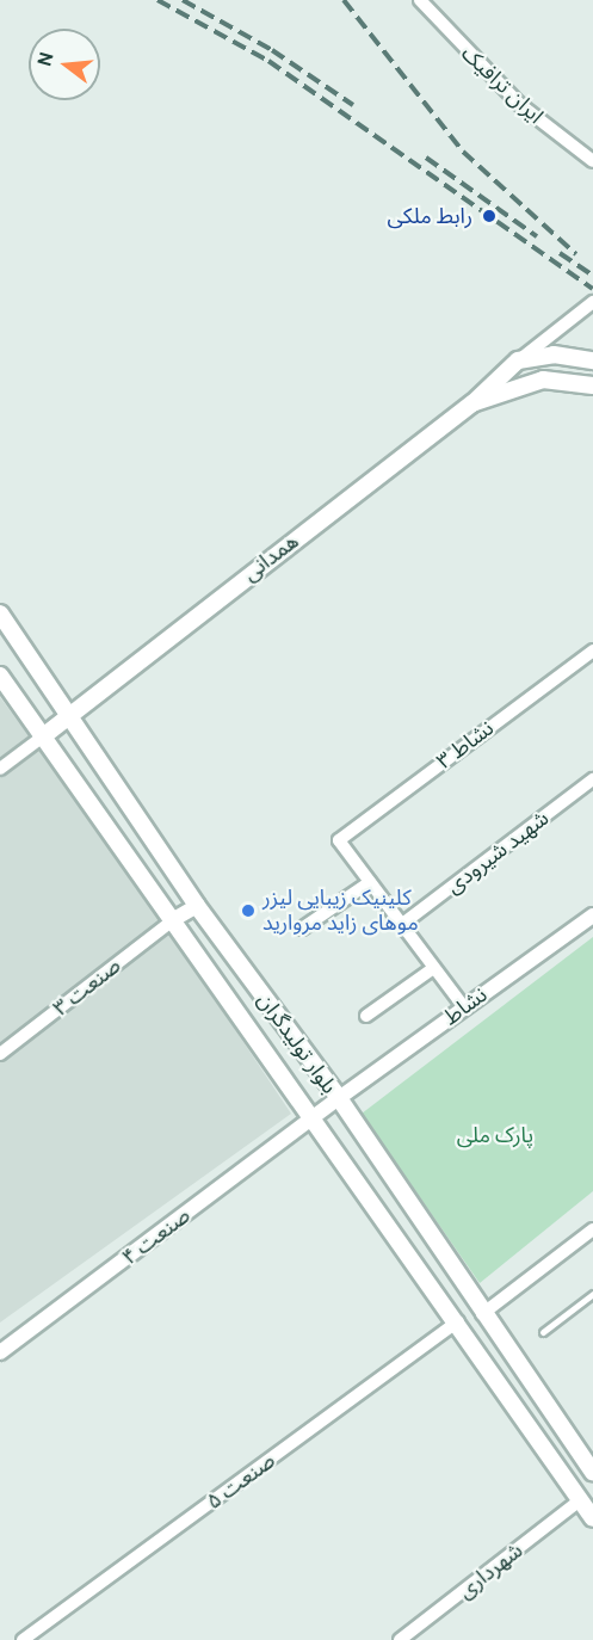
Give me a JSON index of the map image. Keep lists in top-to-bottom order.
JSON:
{
  "streets": {
    "main road": ["همدانی", "بلوار تولیدگران"],
    "street": [
      "ایران ترافیک",
      "نشاط ۳",
      "شهید شیرودی",
      "صنعت ۳",
      "نشاط",
      "صنعت ۴",
      "صنعت ۵",
      "شهرداری"
    ]
  },
  "crossings": [
    ["همدانی", "بلوار تولیدگران"],
    ["صنعت ۳", "بلوار تولیدگران"],
    ["نشاط", "بلوار تولیدگران"],
    ["نشاط", "صنعت ۴"],
    ["بلوار تولیدگران", "صنعت ۴"],
    ["بلوار تولیدگران", "صنعت ۵"],
    ["بلوار تولیدگران", "شهرداری"]
  ],
  "parks": ["پارک ملی"],
  "places": ["رابط ملکی", "کلینیک زیبایی لیزر موهای زاید مروارید"],
  "north": "left"
}
